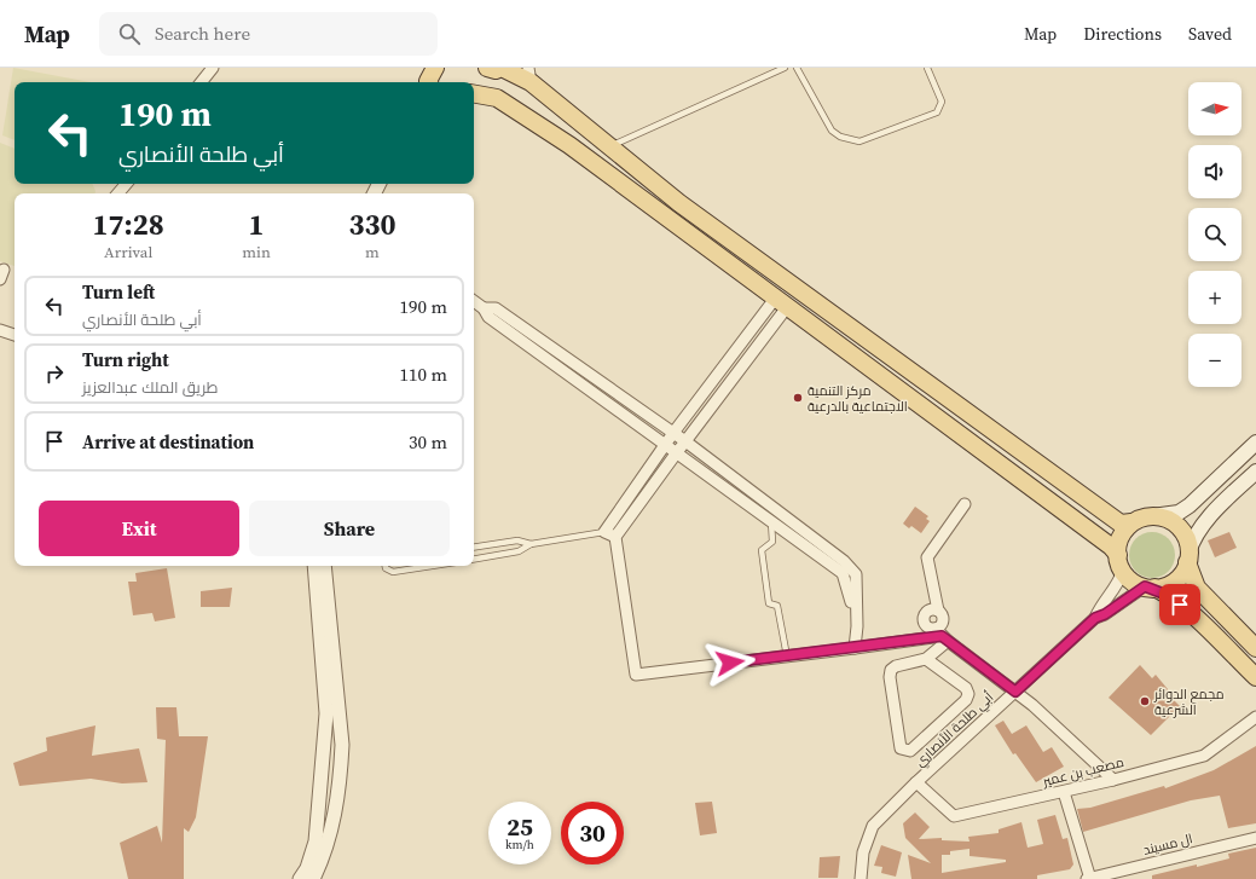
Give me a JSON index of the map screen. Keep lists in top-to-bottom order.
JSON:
{
  "streets": {
    "street": ["أبي طلحة الأنصاري", "مصعب بن عمير", "ال مسيند"]
  },
  "crossings": [
    ["أبي طلحة الأنصاري", "مصعب بن عمير"]
  ],
  "places": ["مركز التنمية الاجتماعية بالدرعية", "مجمع الدوائر الشرعية"],
  "north": "right",
  "page": {
    "header": "Map",
    "search": "Search here",
    "nav": ["Map", "Directions", "Saved"],
    "map_buttons": ["+", "−"],
    "turn": ["190 m", "أبي طلحة الأنصاري"],
    "eta": [
      "17:28",
      "Arrival",
      "1",
      "min",
      "330",
      "m"
    ],
    "list": [
      {
        "name": "Turn left",
        "note": "أبي طلحة الأنصاري",
        "value": "190 m"
      },
      {
        "name": "Turn right",
        "note": "طريق الملك عبدالعزيز",
        "value": "110 m"
      },
      {
        "name": "Arrive at destination",
        "value": "30 m"
      }
    ],
    "buttons": ["Exit", "Share"],
    "speed": "25 km/h",
    "limit": "30"
  }
}
